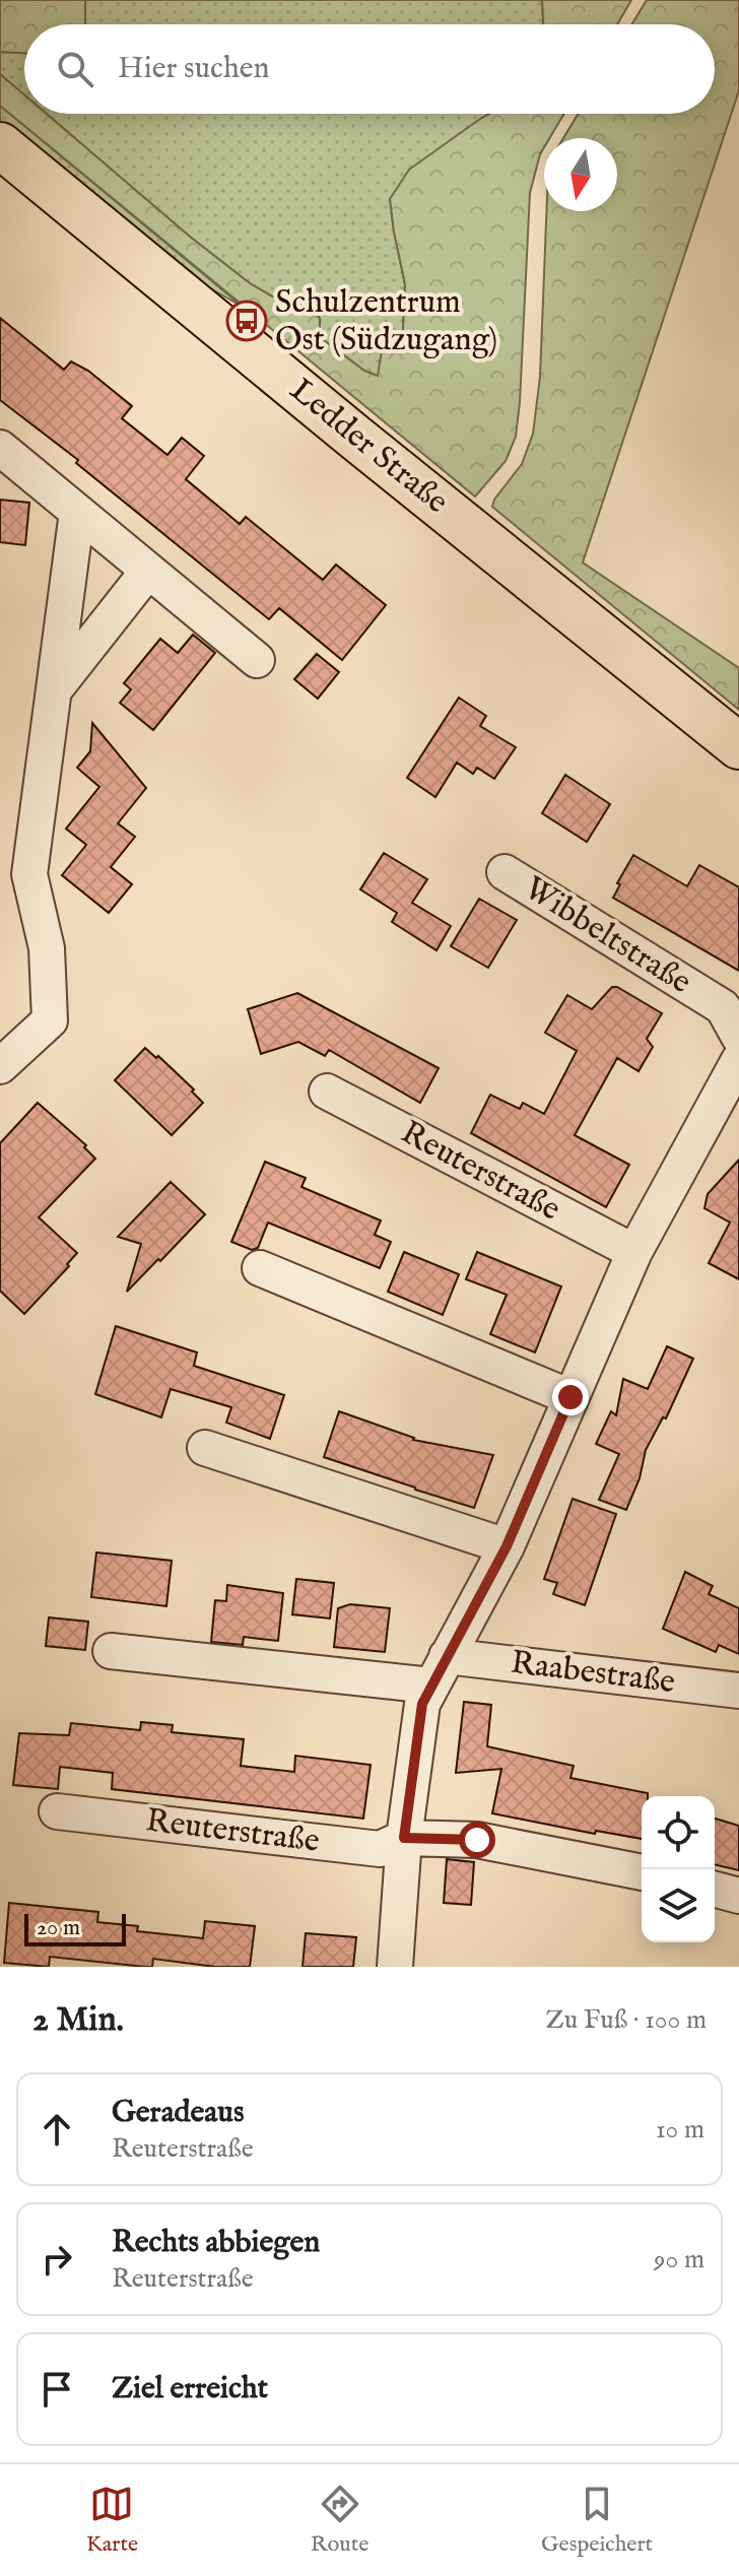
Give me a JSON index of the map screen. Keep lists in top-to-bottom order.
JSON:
{
  "streets": {
    "main road": ["Ledder Straße"],
    "street": ["Wibbeltstraße", "Reuterstraße", "Raabestraße"]
  },
  "places": {
    "bus stop": ["Schulzentrum Ost (Südzugang)"]
  },
  "scale_bar": "20 m",
  "north": "bottom",
  "page": {
    "search": "Hier suchen",
    "scale": "20 m",
    "heading": ["2 Min.", "Zu Fuß · 100 m"],
    "list": [
      ["Geradeaus", "Reuterstraße", "10 m"],
      ["Rechts abbiegen", "Reuterstraße", "90 m"],
      "Ziel erreicht"
    ],
    "nav": ["Karte", "Route", "Gespeichert"]
  }
}
